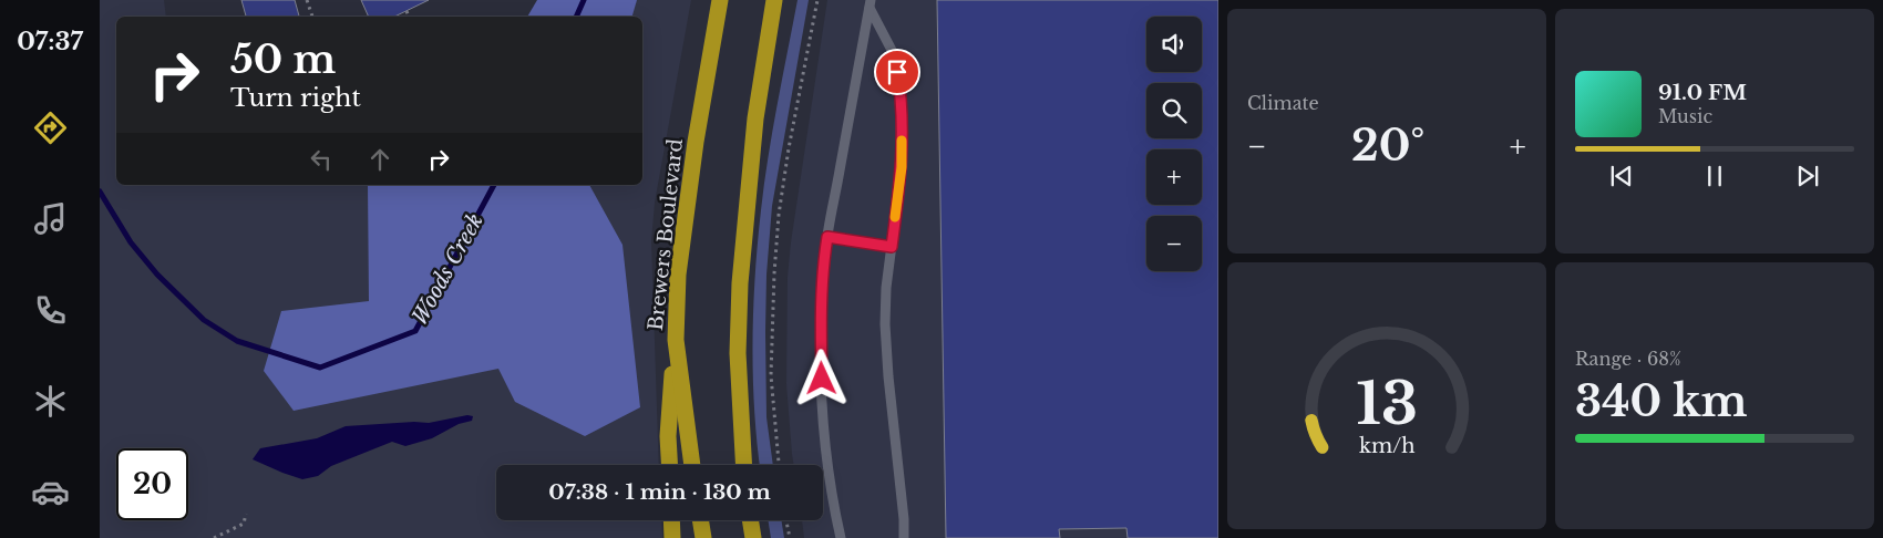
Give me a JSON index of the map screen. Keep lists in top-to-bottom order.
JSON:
{
  "streets": {
    "highway": ["Brewers Boulevard"]
  },
  "water": ["Woods Creek"],
  "page": {
    "tabs": "07:37",
    "tile": [
      "Climate",
      ["Range · 68%", "340 km"]
    ],
    "map_buttons": ["+", "−"],
    "turn": ["50 m", "Turn right"],
    "song": ["91.0 FM", "Music"],
    "heat": ["−", "20°", "+"],
    "limit": "20",
    "trip": "07:38 · 1 min · 130 m",
    "gauge": ["13", "km/h"]
  }
}
